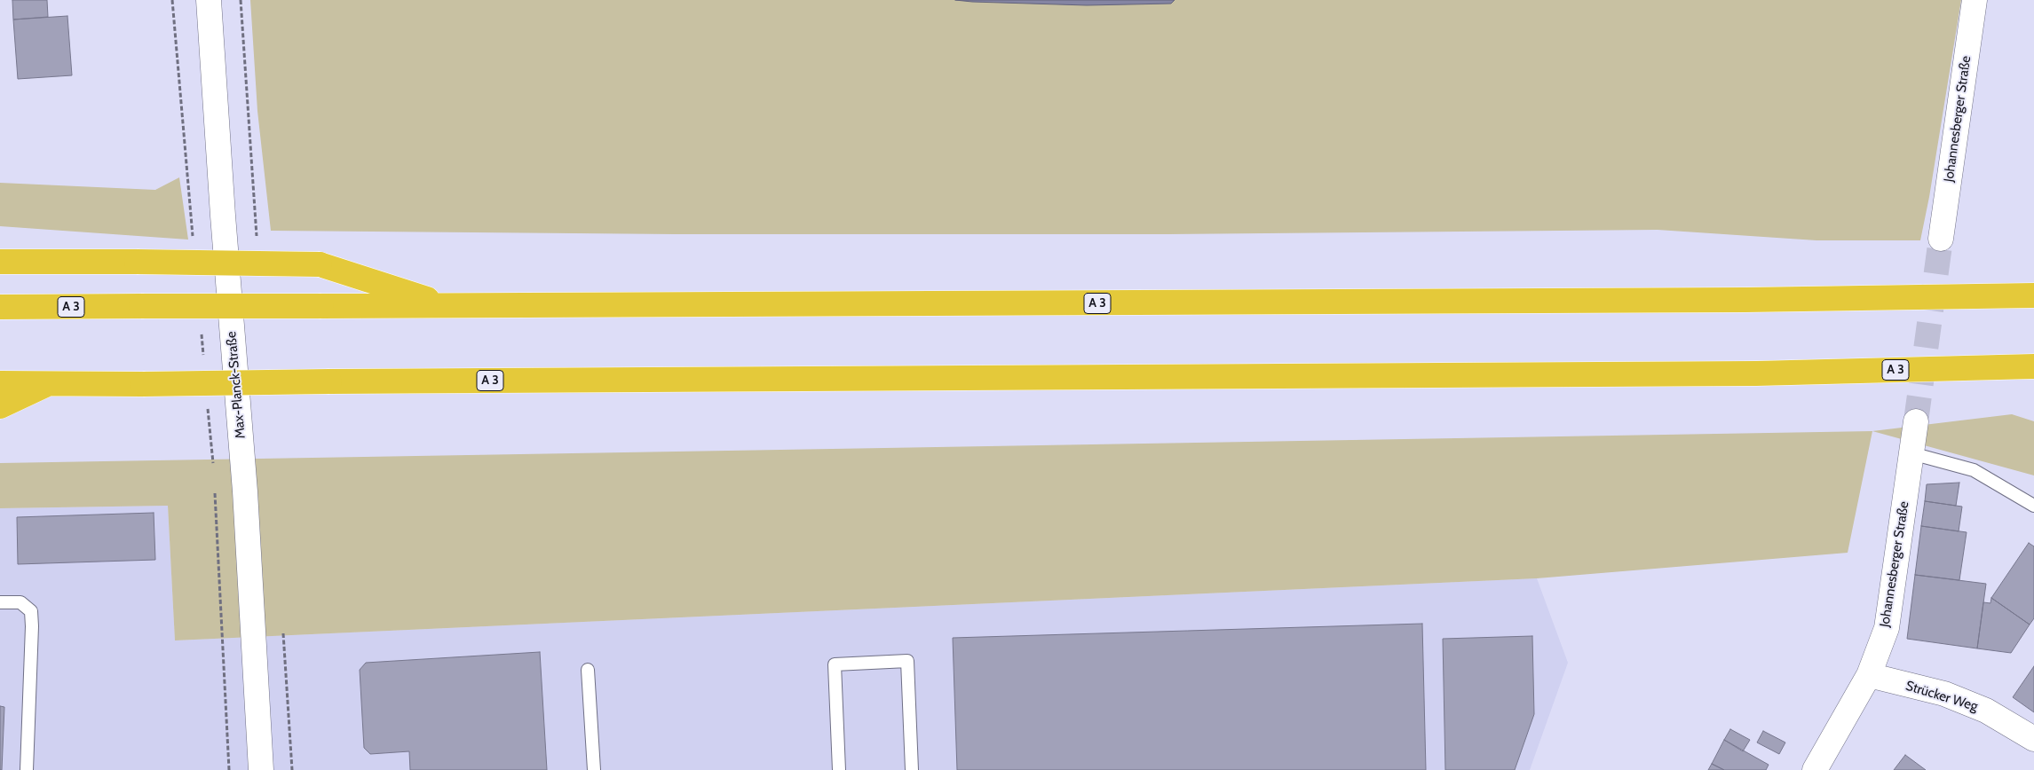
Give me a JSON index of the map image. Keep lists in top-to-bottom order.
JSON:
{
  "streets": {
    "highway": ["A 3"],
    "street": ["Johannesberger Straße", "Max-Planck-Straße", "Strücker Weg"]
  },
  "crossings": [
    ["Johannesberger Straße", "Strücker Weg"]
  ]
}
